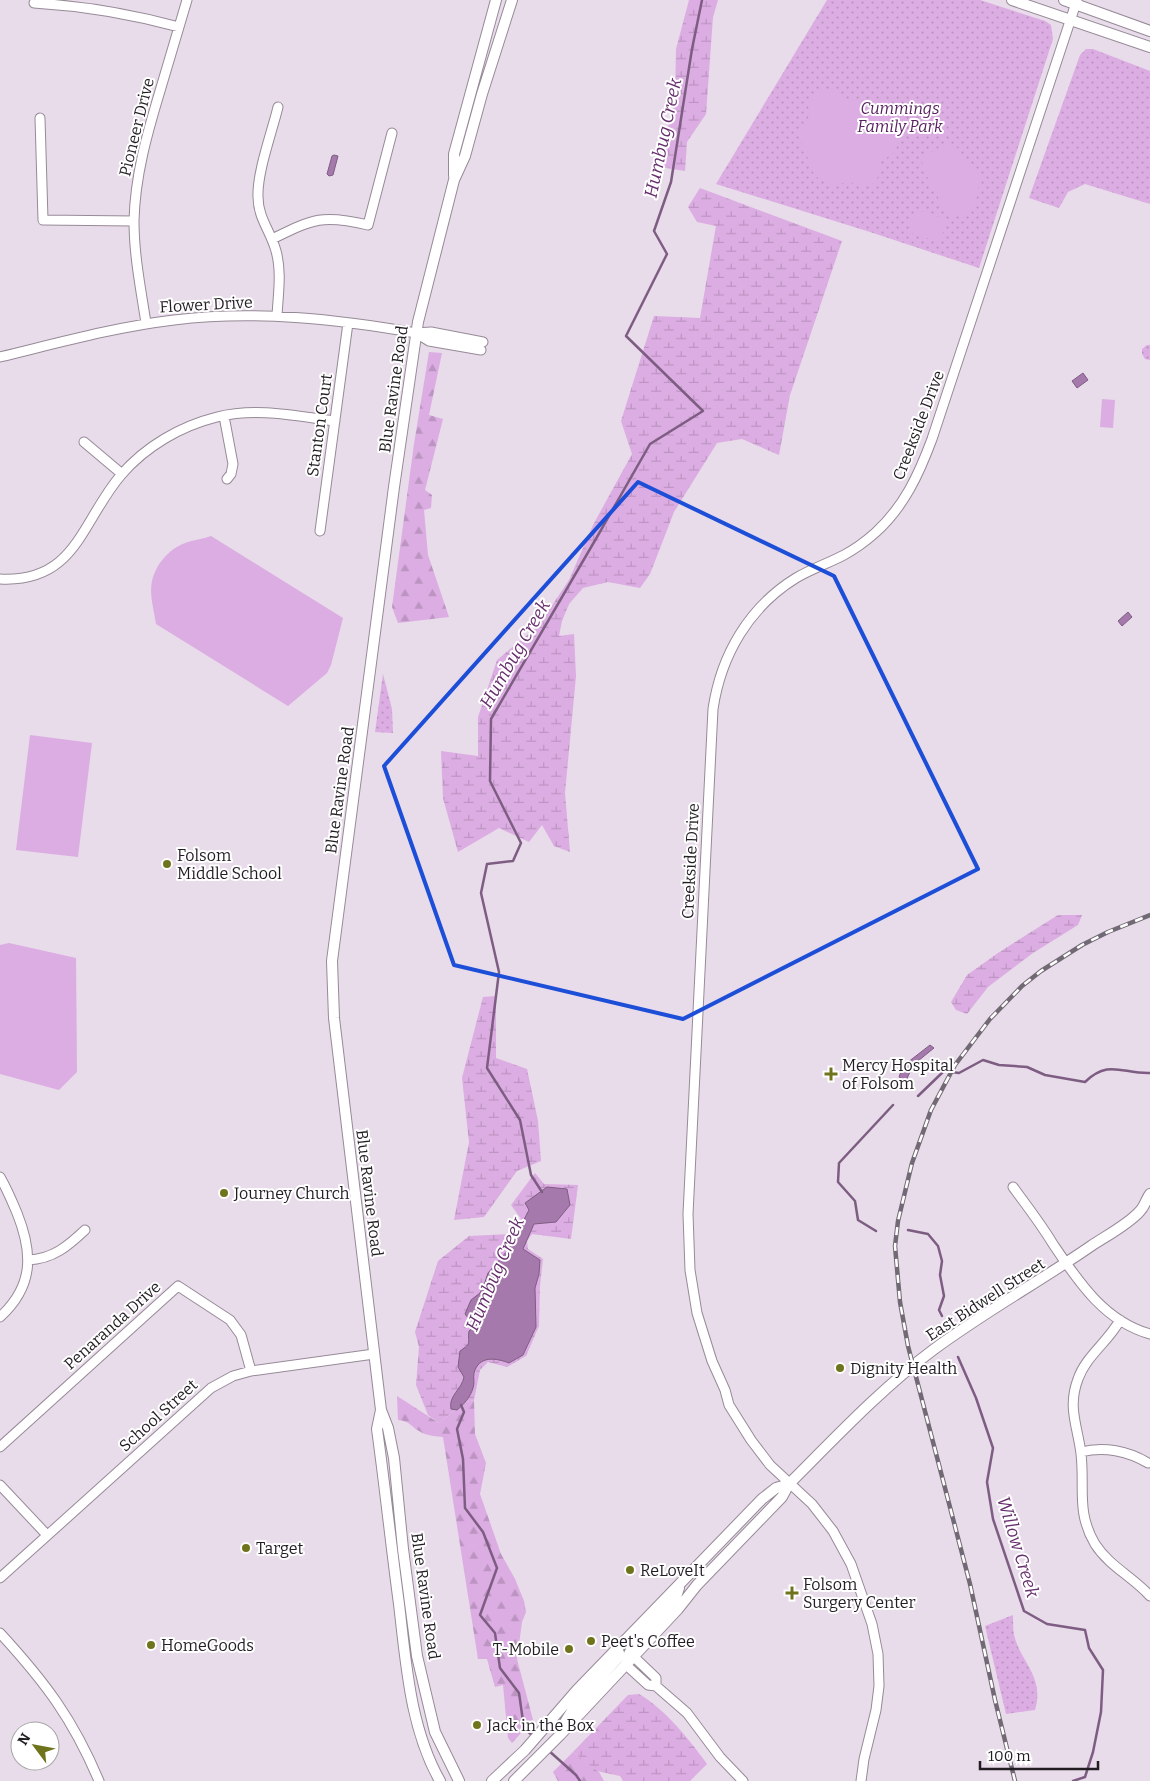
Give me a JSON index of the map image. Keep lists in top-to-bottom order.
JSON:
{
  "streets": {
    "main road": ["Blue Ravine Road", "East Bidwell Street"],
    "street": [
      "Pioneer Drive",
      "Flower Drive",
      "Stanton Court",
      "Creekside Drive",
      "Penaranda Drive",
      "School Street"
    ]
  },
  "crossings": [
    ["Pioneer Drive", "Flower Drive"],
    ["Flower Drive", "Blue Ravine Road"],
    ["Flower Drive", "Stanton Court"],
    ["Blue Ravine Road", "School Street"],
    ["Creekside Drive", "East Bidwell Street"],
    ["Penaranda Drive", "School Street"]
  ],
  "water": ["Humbug Creek", "Willow Creek"],
  "parks": ["Cummings Family Park"],
  "places": {
    "other": [
      "Folsom Middle School",
      "Journey Church",
      "Dignity Health",
      "Target",
      "ReLoveIt",
      "Peet's Coffee",
      "HomeGoods",
      "T-Mobile",
      "Jack in the Box"
    ],
    "health": ["Mercy Hospital of Folsom", "Folsom Surgery Center"]
  },
  "scale_bar": "100 m",
  "north": "top left"
}
